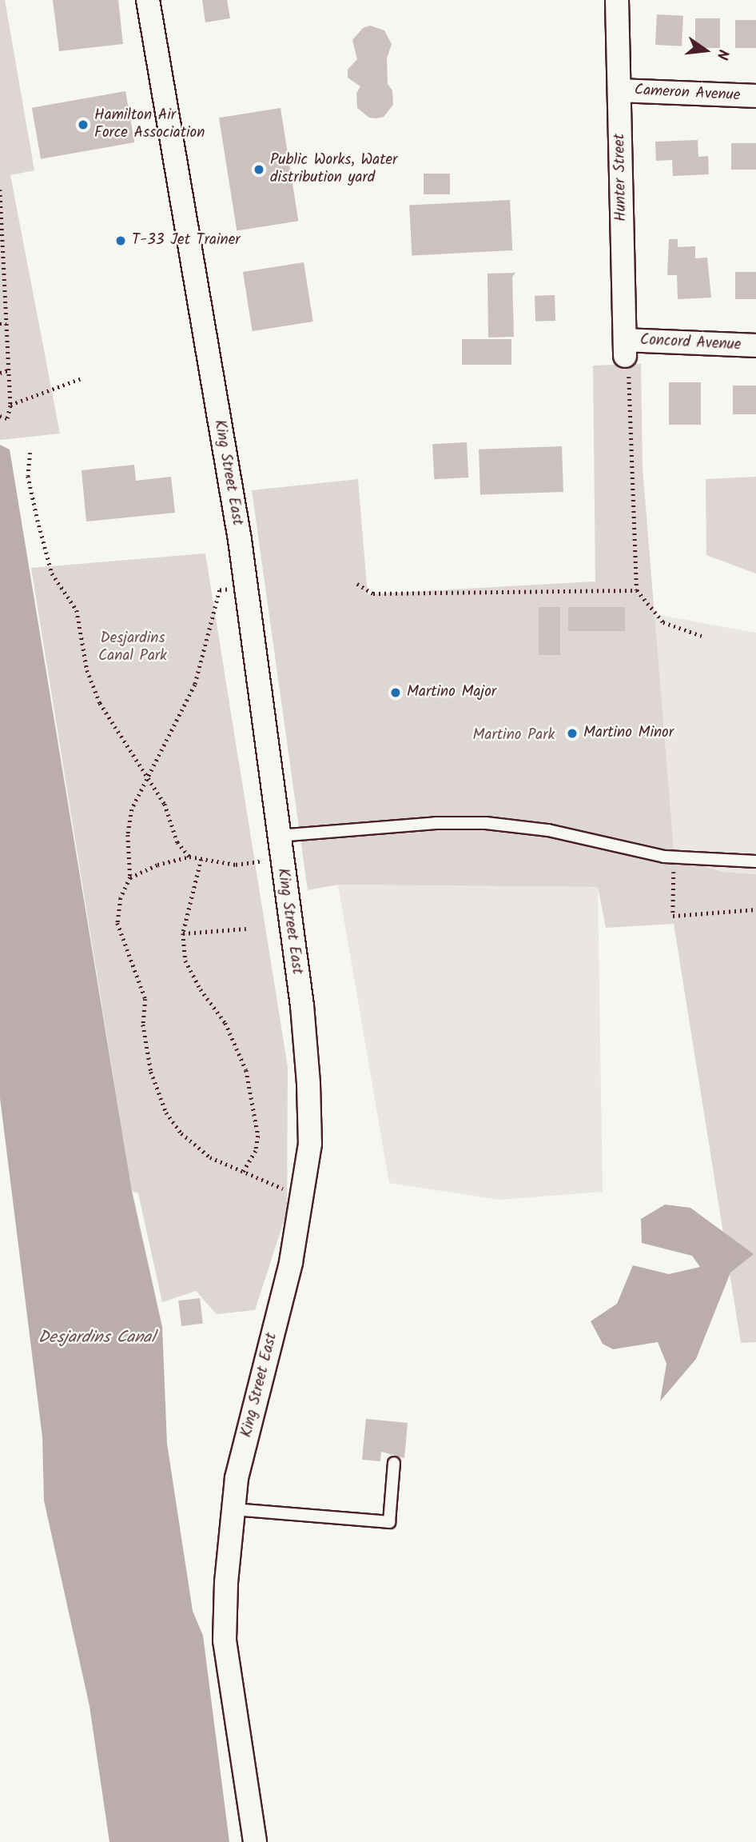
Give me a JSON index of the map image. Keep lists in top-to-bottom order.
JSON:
{
  "streets": {
    "street": [
      "Cameron Avenue",
      "Hunter Street",
      "Concord Avenue",
      "King Street East"
    ]
  },
  "crossings": [
    ["Cameron Avenue", "Hunter Street"],
    ["Hunter Street", "Concord Avenue"]
  ],
  "water": ["Desjardins Canal"],
  "parks": ["Desjardins Canal Park", "Martino Park"],
  "places": [
    "Hamilton Air Force Association",
    "Public Works, Water distribution yard",
    "T-33 Jet Trainer",
    "Martino Major",
    "Martino Minor"
  ],
  "north": "right"
}
